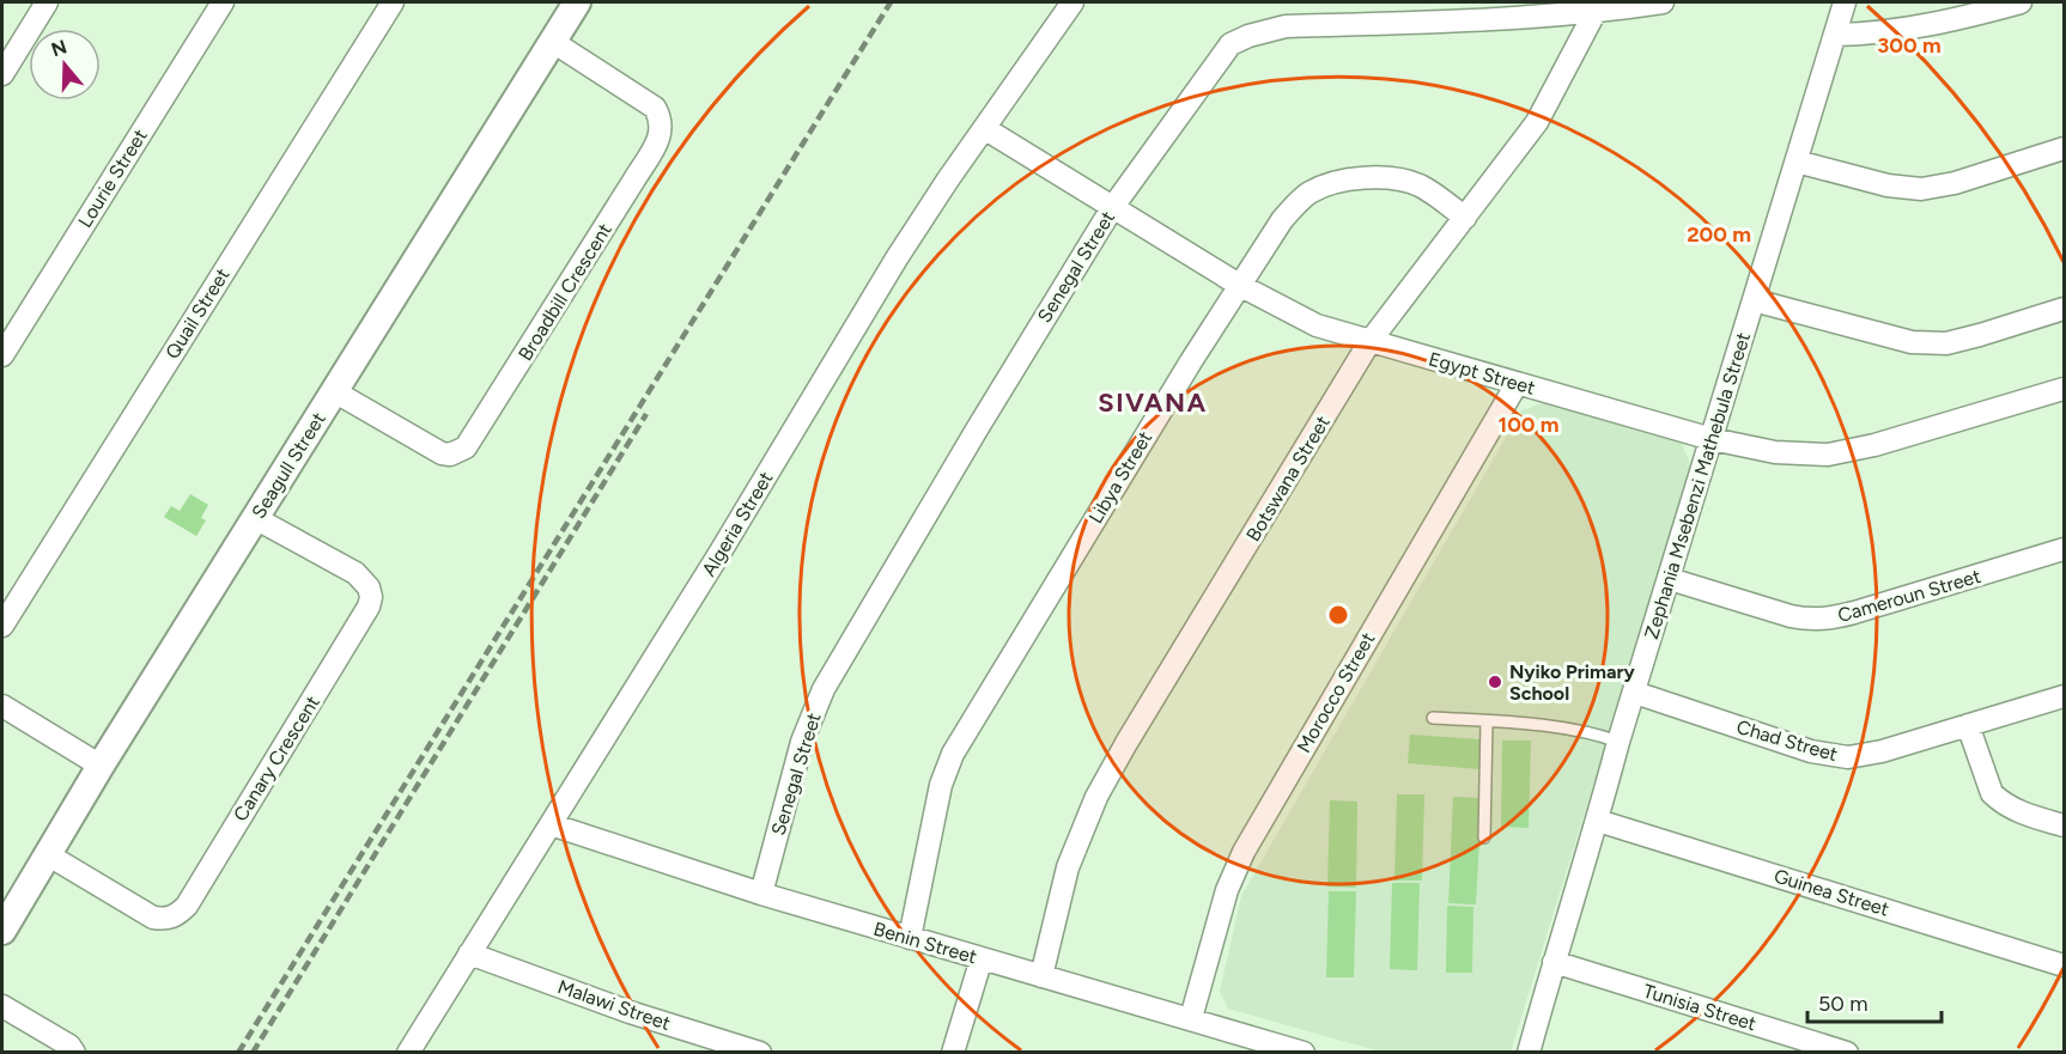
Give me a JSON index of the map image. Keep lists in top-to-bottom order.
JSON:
{
  "streets": {
    "street": [
      "Lourie Street",
      "Senegal Street",
      "Broadbill Crescent",
      "Quail Street",
      "Egypt Street",
      "Seagull Street",
      "Libya Street",
      "Botswana Street",
      "Zephania Msebenzi Mathebula Street",
      "Algeria Street",
      "Cameroun Street",
      "Morocco Street",
      "Chad Street",
      "Canary Crescent",
      "Guinea Street",
      "Benin Street",
      "Malawi Street",
      "Tunisia Street"
    ]
  },
  "crossings": [
    ["Senegal Street", "Egypt Street"],
    ["Senegal Street", "Botswana Street"],
    ["Senegal Street", "Benin Street"],
    ["Broadbill Crescent", "Seagull Street"],
    ["Egypt Street", "Libya Street"],
    ["Egypt Street", "Botswana Street"],
    ["Egypt Street", "Zephania Msebenzi Mathebula Street"],
    ["Egypt Street", "Algeria Street"],
    ["Egypt Street", "Morocco Street"],
    ["Seagull Street", "Canary Crescent"],
    ["Libya Street", "Botswana Street"],
    ["Libya Street", "Benin Street"],
    ["Botswana Street", "Benin Street"],
    ["Zephania Msebenzi Mathebula Street", "Cameroun Street"],
    ["Zephania Msebenzi Mathebula Street", "Chad Street"],
    ["Zephania Msebenzi Mathebula Street", "Guinea Street"],
    ["Zephania Msebenzi Mathebula Street", "Tunisia Street"],
    ["Algeria Street", "Benin Street"],
    ["Algeria Street", "Malawi Street"],
    ["Morocco Street", "Benin Street"]
  ],
  "districts": ["SIVANA"],
  "places": ["Nyiko Primary School"],
  "scale_bar": "50 m",
  "north": "top",
  "rings": ["300 m", "200 m", "100 m"]
}
